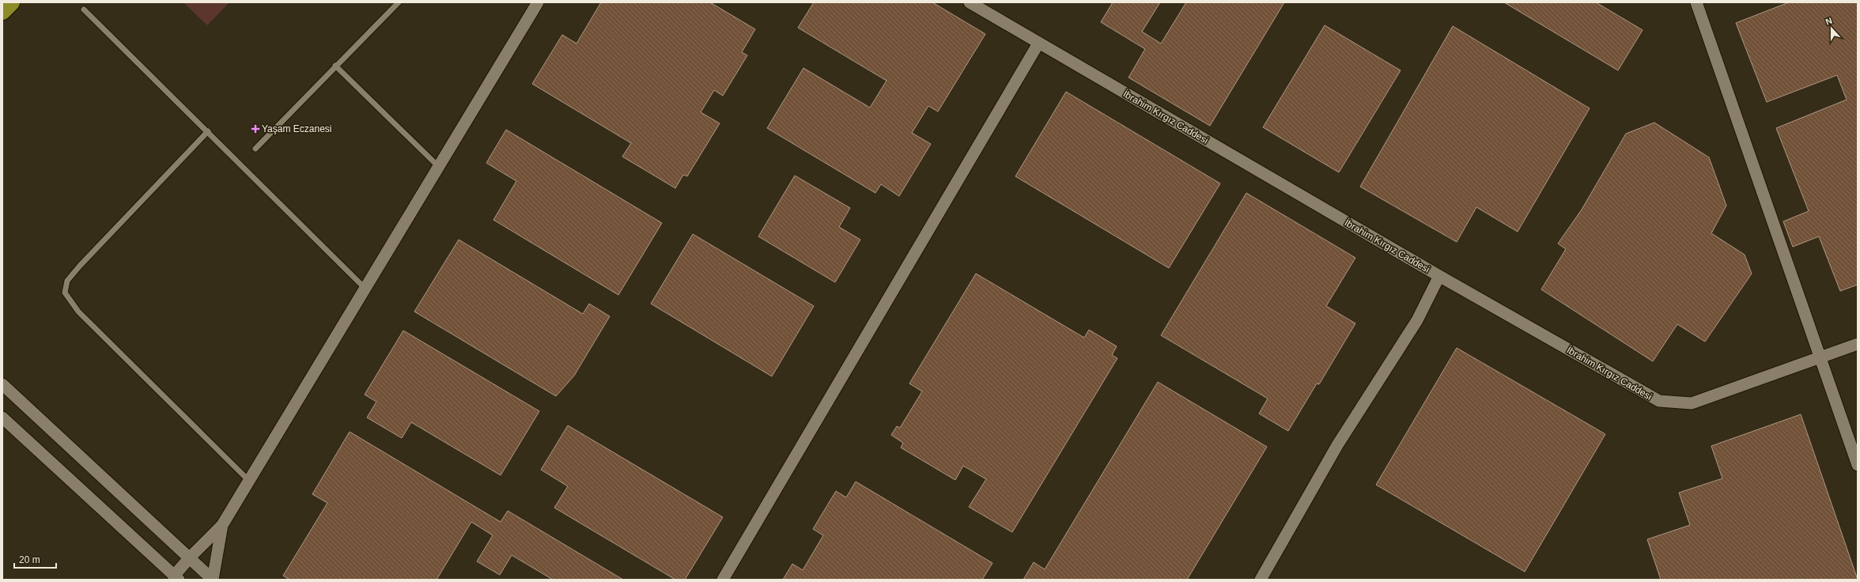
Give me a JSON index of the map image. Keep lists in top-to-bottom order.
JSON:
{
  "streets": {
    "street": ["İbrahim Kırgız Caddesi"]
  },
  "places": {
    "health": ["Yaşam Eczanesi"]
  },
  "scale_bar": "20 m",
  "north": "top"
}
